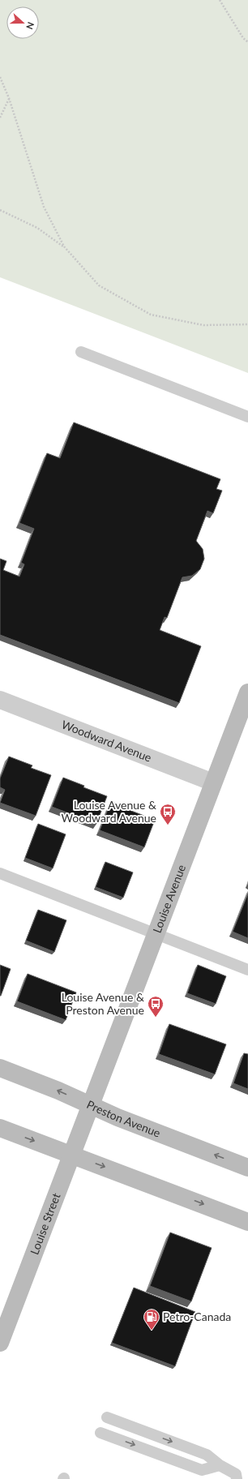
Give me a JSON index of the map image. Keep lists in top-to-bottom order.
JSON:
{
  "streets": {
    "street": [
      "Woodward Avenue",
      "Louise Avenue",
      "Preston Avenue",
      "Louise Street"
    ]
  },
  "crossings": [
    ["Woodward Avenue", "Louise Avenue"],
    ["Louise Avenue", "Preston Avenue"],
    ["Louise Avenue", "Louise Street"],
    ["Preston Avenue", "Louise Street"]
  ],
  "places": {
    "bus stop": ["Louise Avenue & Woodward Avenue", "Louise Avenue & Preston Avenue"],
    "fuel station": ["Petro-Canada"]
  },
  "north": "right"
}
